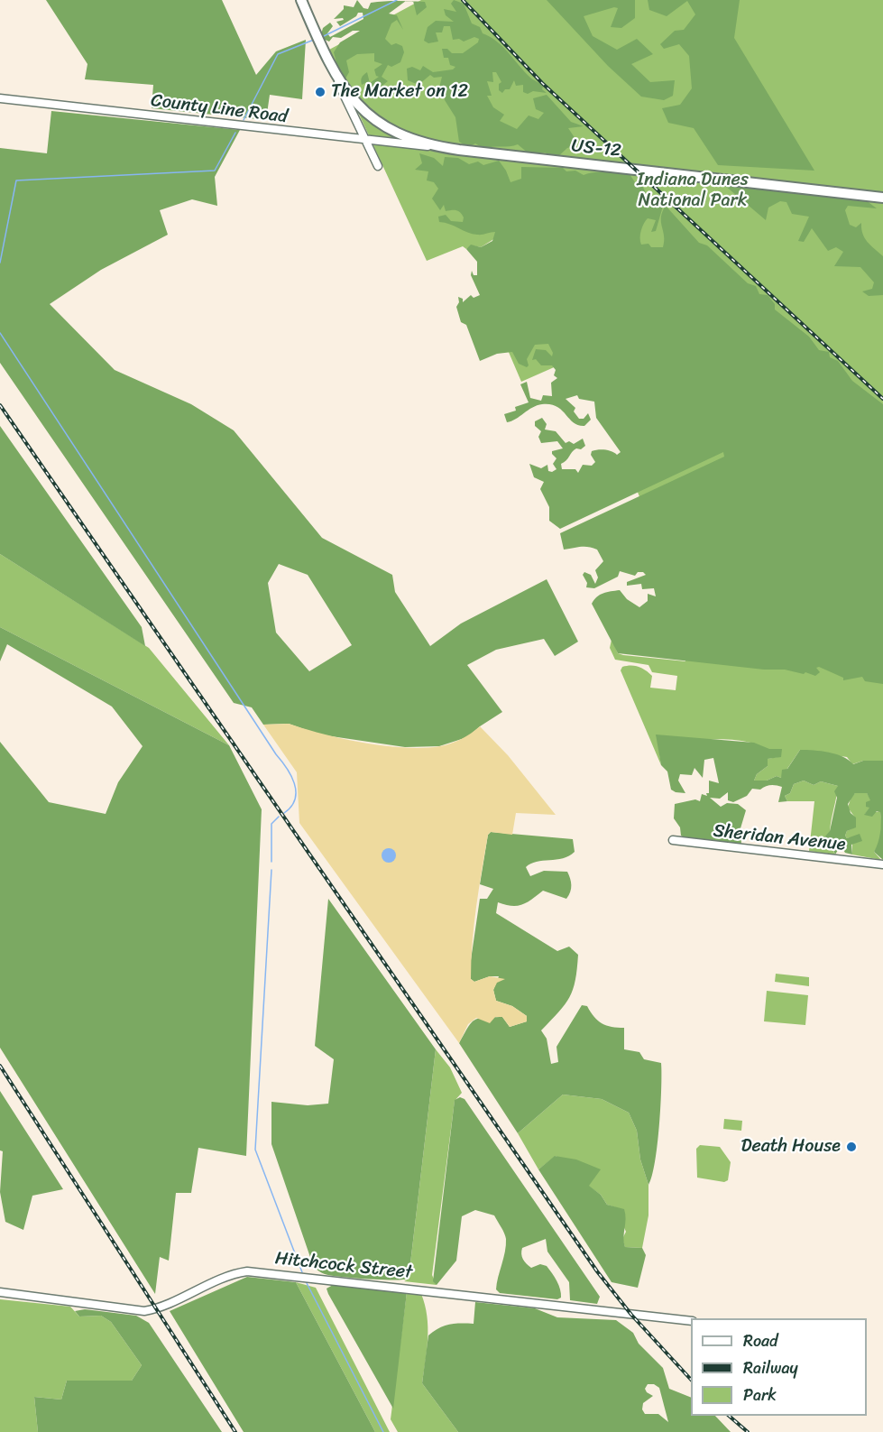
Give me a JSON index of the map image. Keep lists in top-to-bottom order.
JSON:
{
  "streets": {
    "main road": ["US-12"],
    "street": ["County Line Road", "Sheridan Avenue", "Hitchcock Street"]
  },
  "crossings": [
    ["County Line Road", "US-12"]
  ],
  "parks": ["Indiana Dunes National Park"],
  "places": ["The Market on 12", "Death House"],
  "legend": ["Road", "Railway", "Park"]
}
